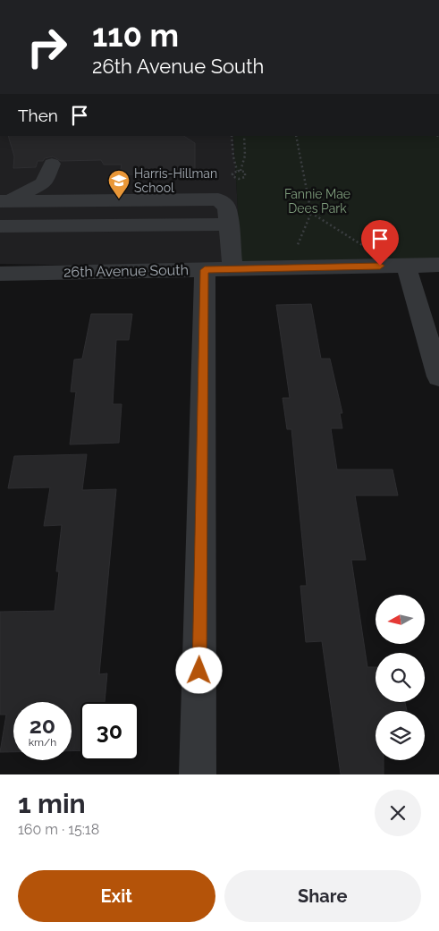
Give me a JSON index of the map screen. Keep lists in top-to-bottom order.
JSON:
{
  "streets": {
    "street": ["26th Avenue South"]
  },
  "parks": ["Fannie Mae Dees Park"],
  "places": {
    "school or university": ["Harris-Hillman School"]
  },
  "north": "left",
  "page": {
    "turn": ["110 m", "26th Avenue South"],
    "then": "Then",
    "speed": "20 km/h",
    "limit": "30",
    "heading": ["1 min", "160 m · 15:18"],
    "buttons": ["Exit", "Share"]
  }
}
